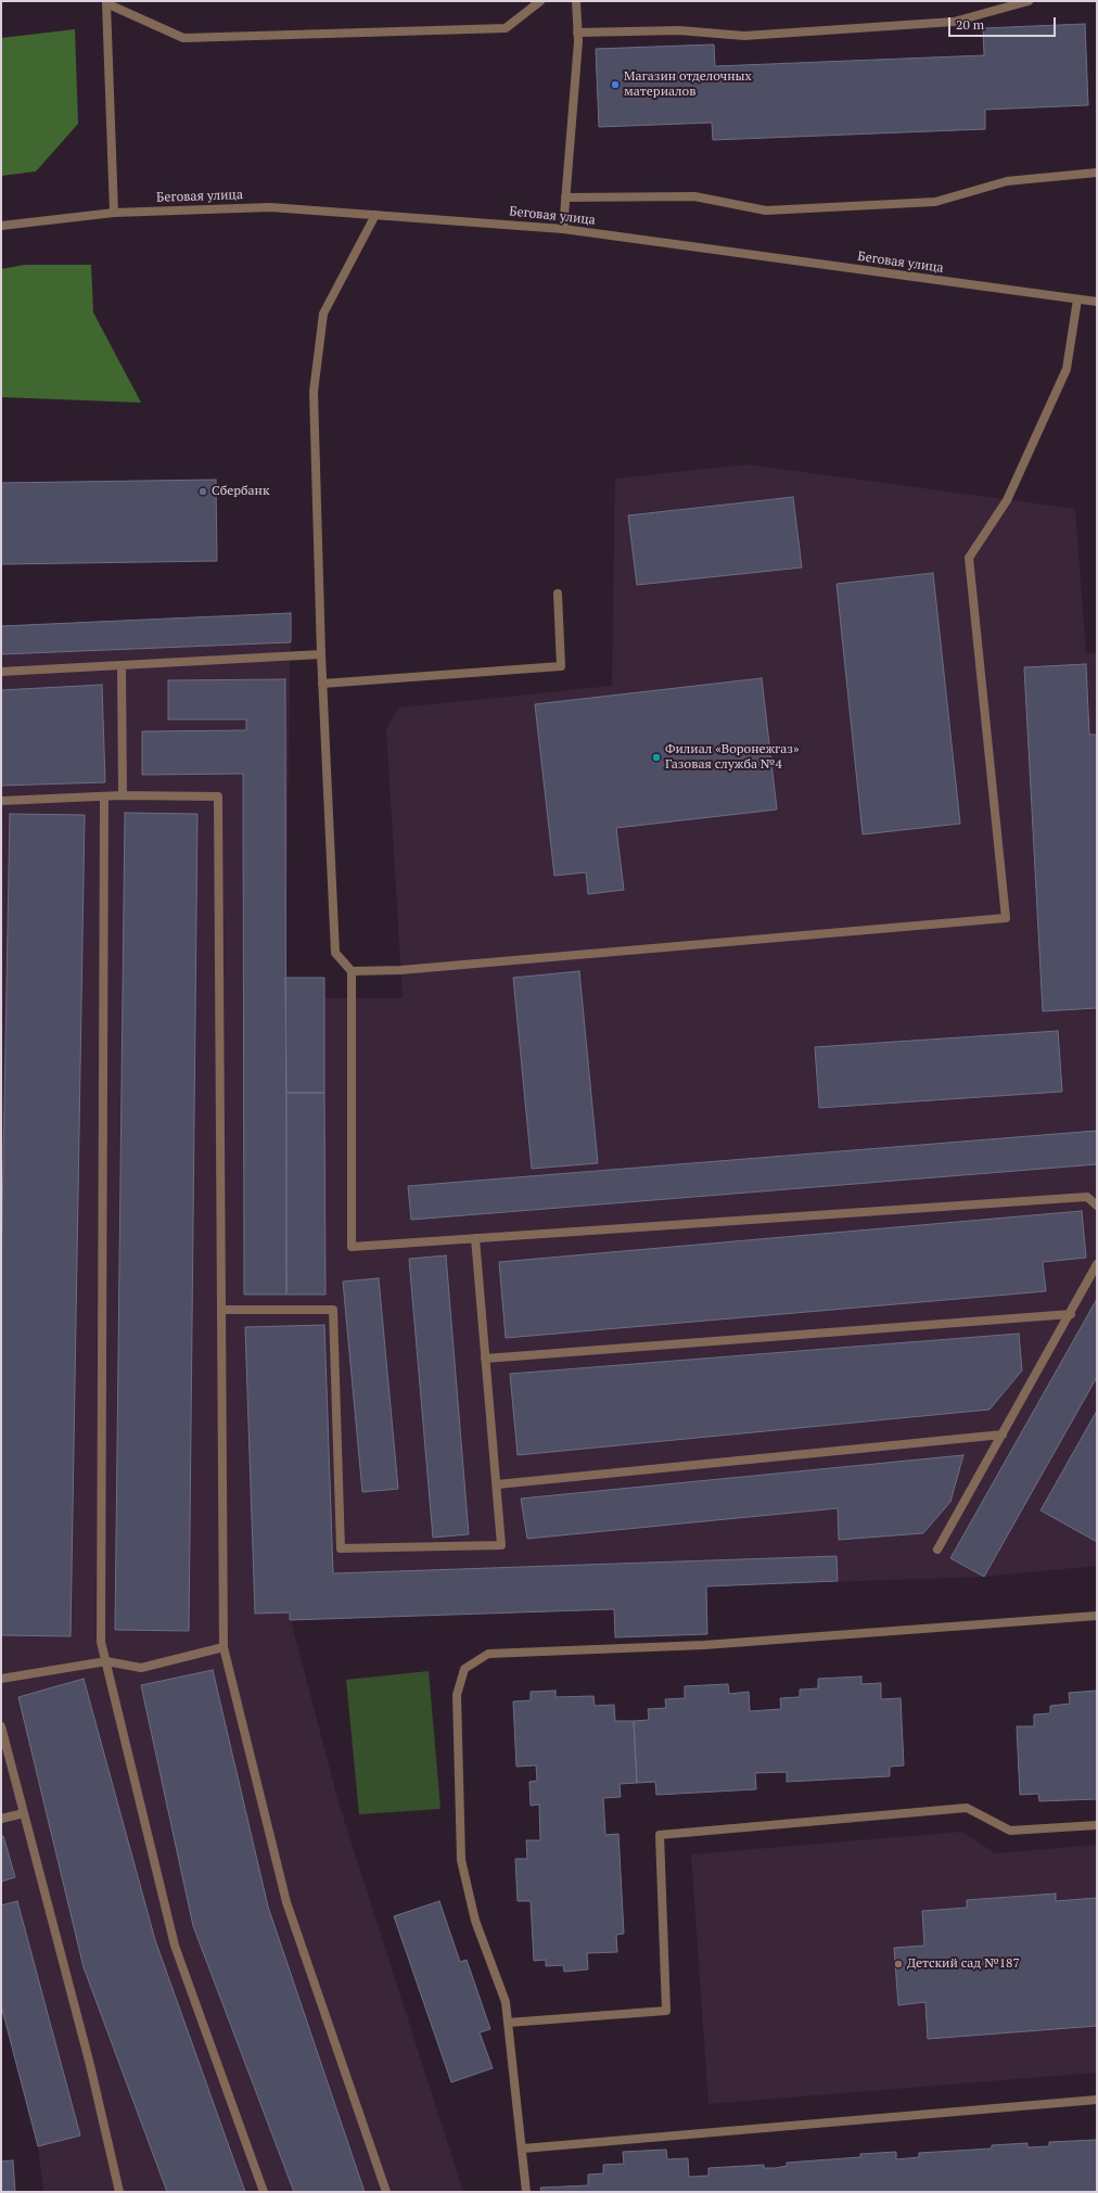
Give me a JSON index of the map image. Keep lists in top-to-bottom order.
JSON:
{
  "streets": {
    "street": ["Беговая улица"]
  },
  "places": [
    "Магазин отделочных материалов",
    "Сбербанк",
    "Филиал «Воронежгаз» Газовая служба №4",
    "Детский сад №187"
  ],
  "scale_bar": "20 m"
}
